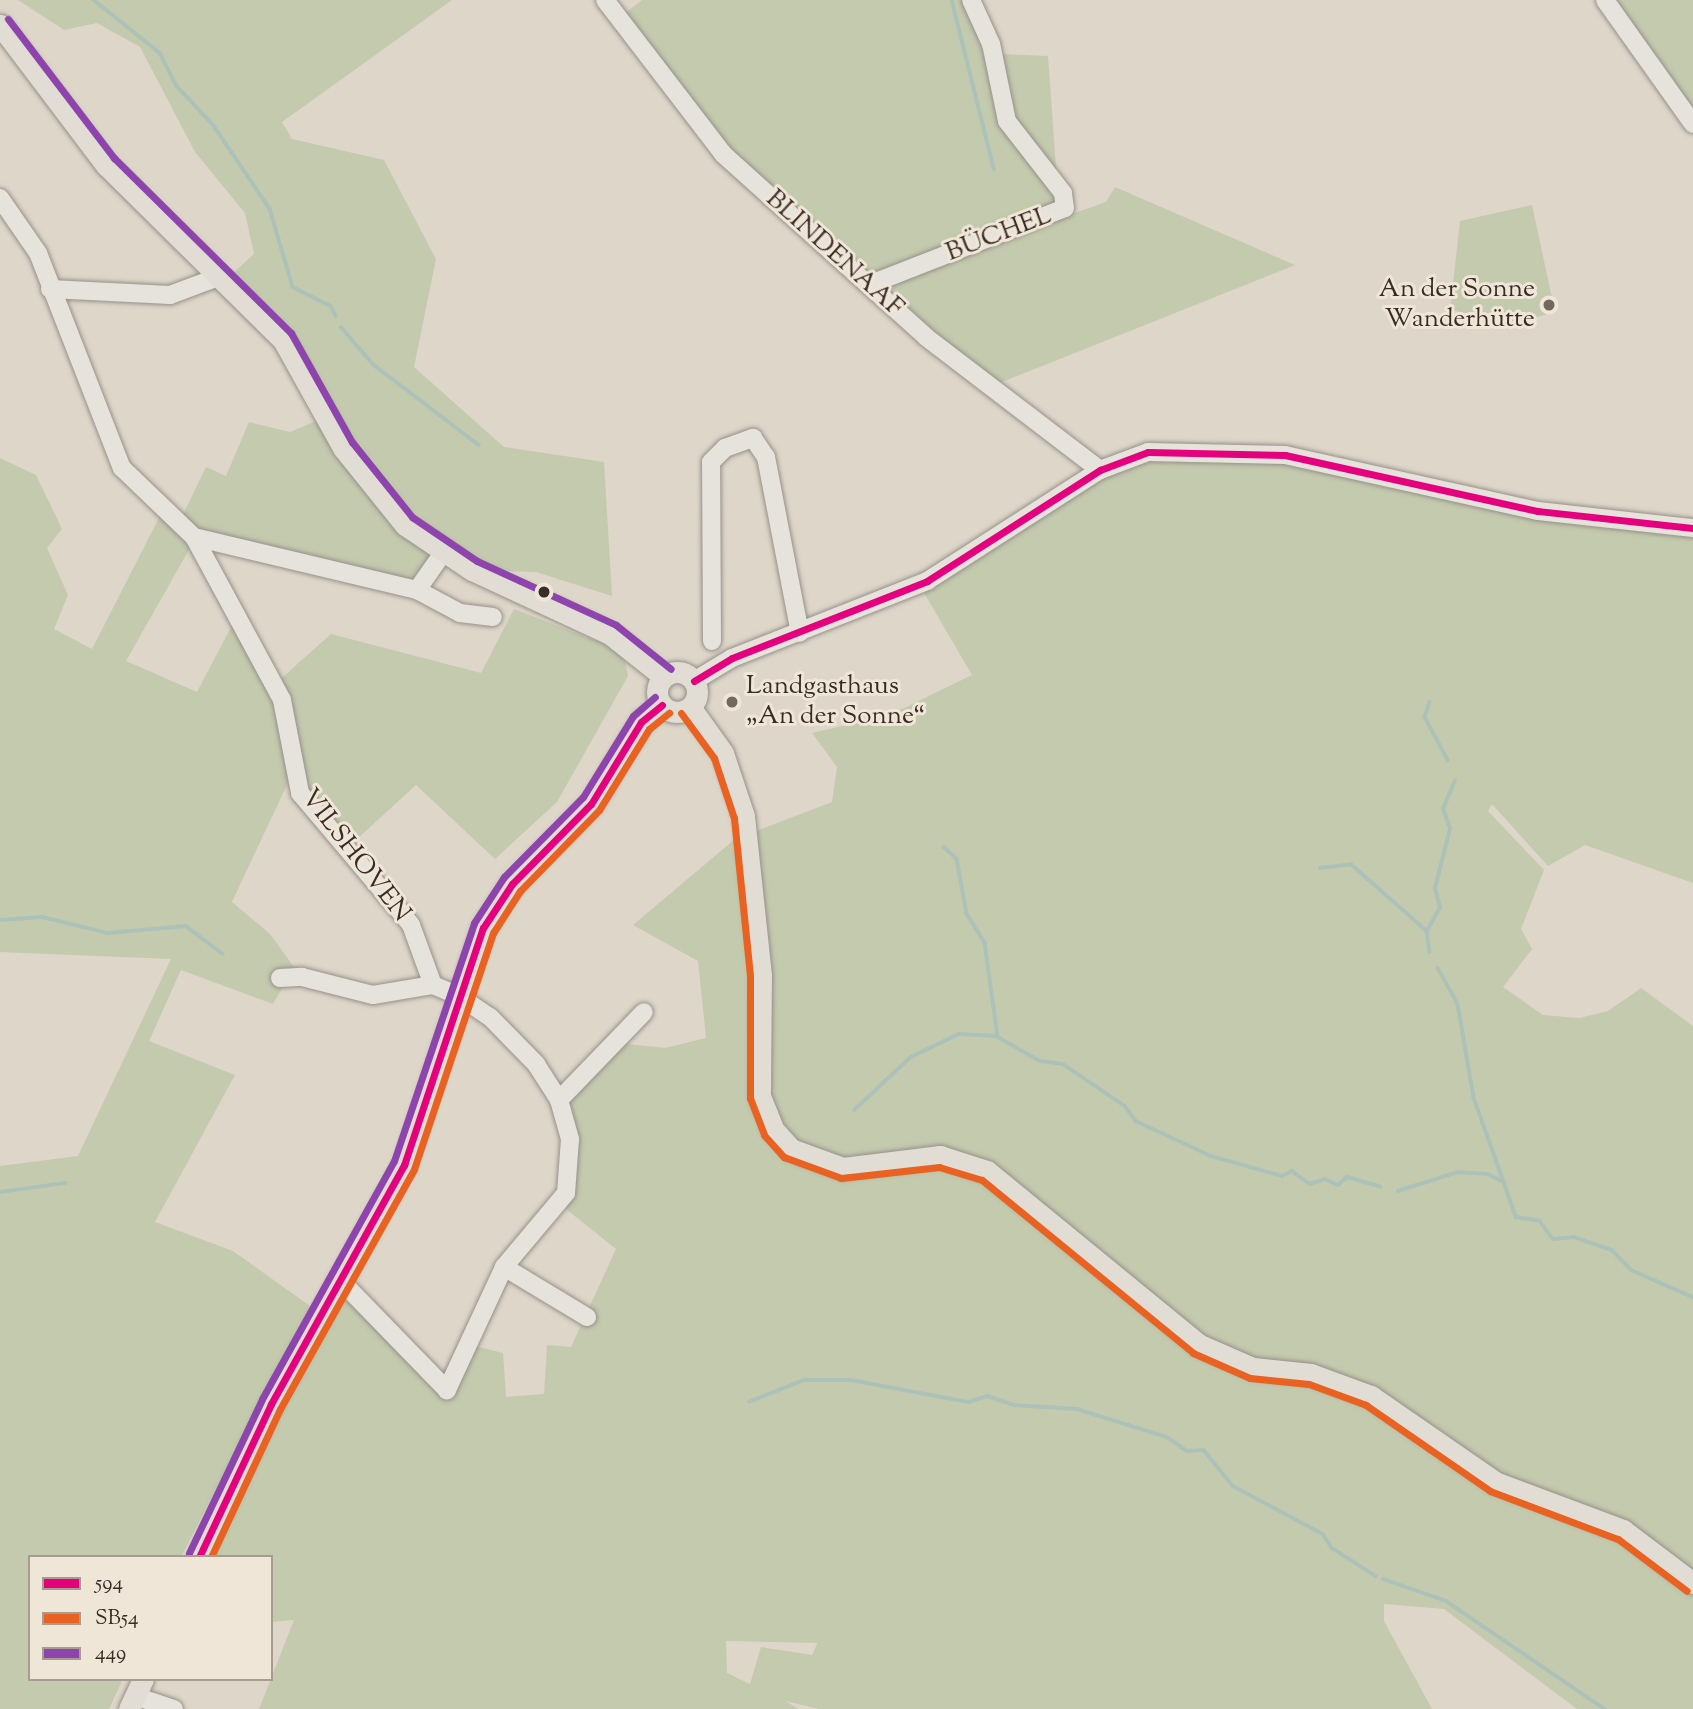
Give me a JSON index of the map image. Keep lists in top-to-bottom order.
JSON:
{
  "streets": {
    "street": ["BÜCHEL", "BLINDENAAF", "VILSHOVEN"]
  },
  "crossings": [
    ["BÜCHEL", "BLINDENAAF"]
  ],
  "places": ["An der Sonne Wanderhütte", "Landgasthaus „An der Sonne“"],
  "lines": ["transit line 449", "transit line 594", "transit line SB54"],
  "legend": ["594", "SB54", "449"]
}
